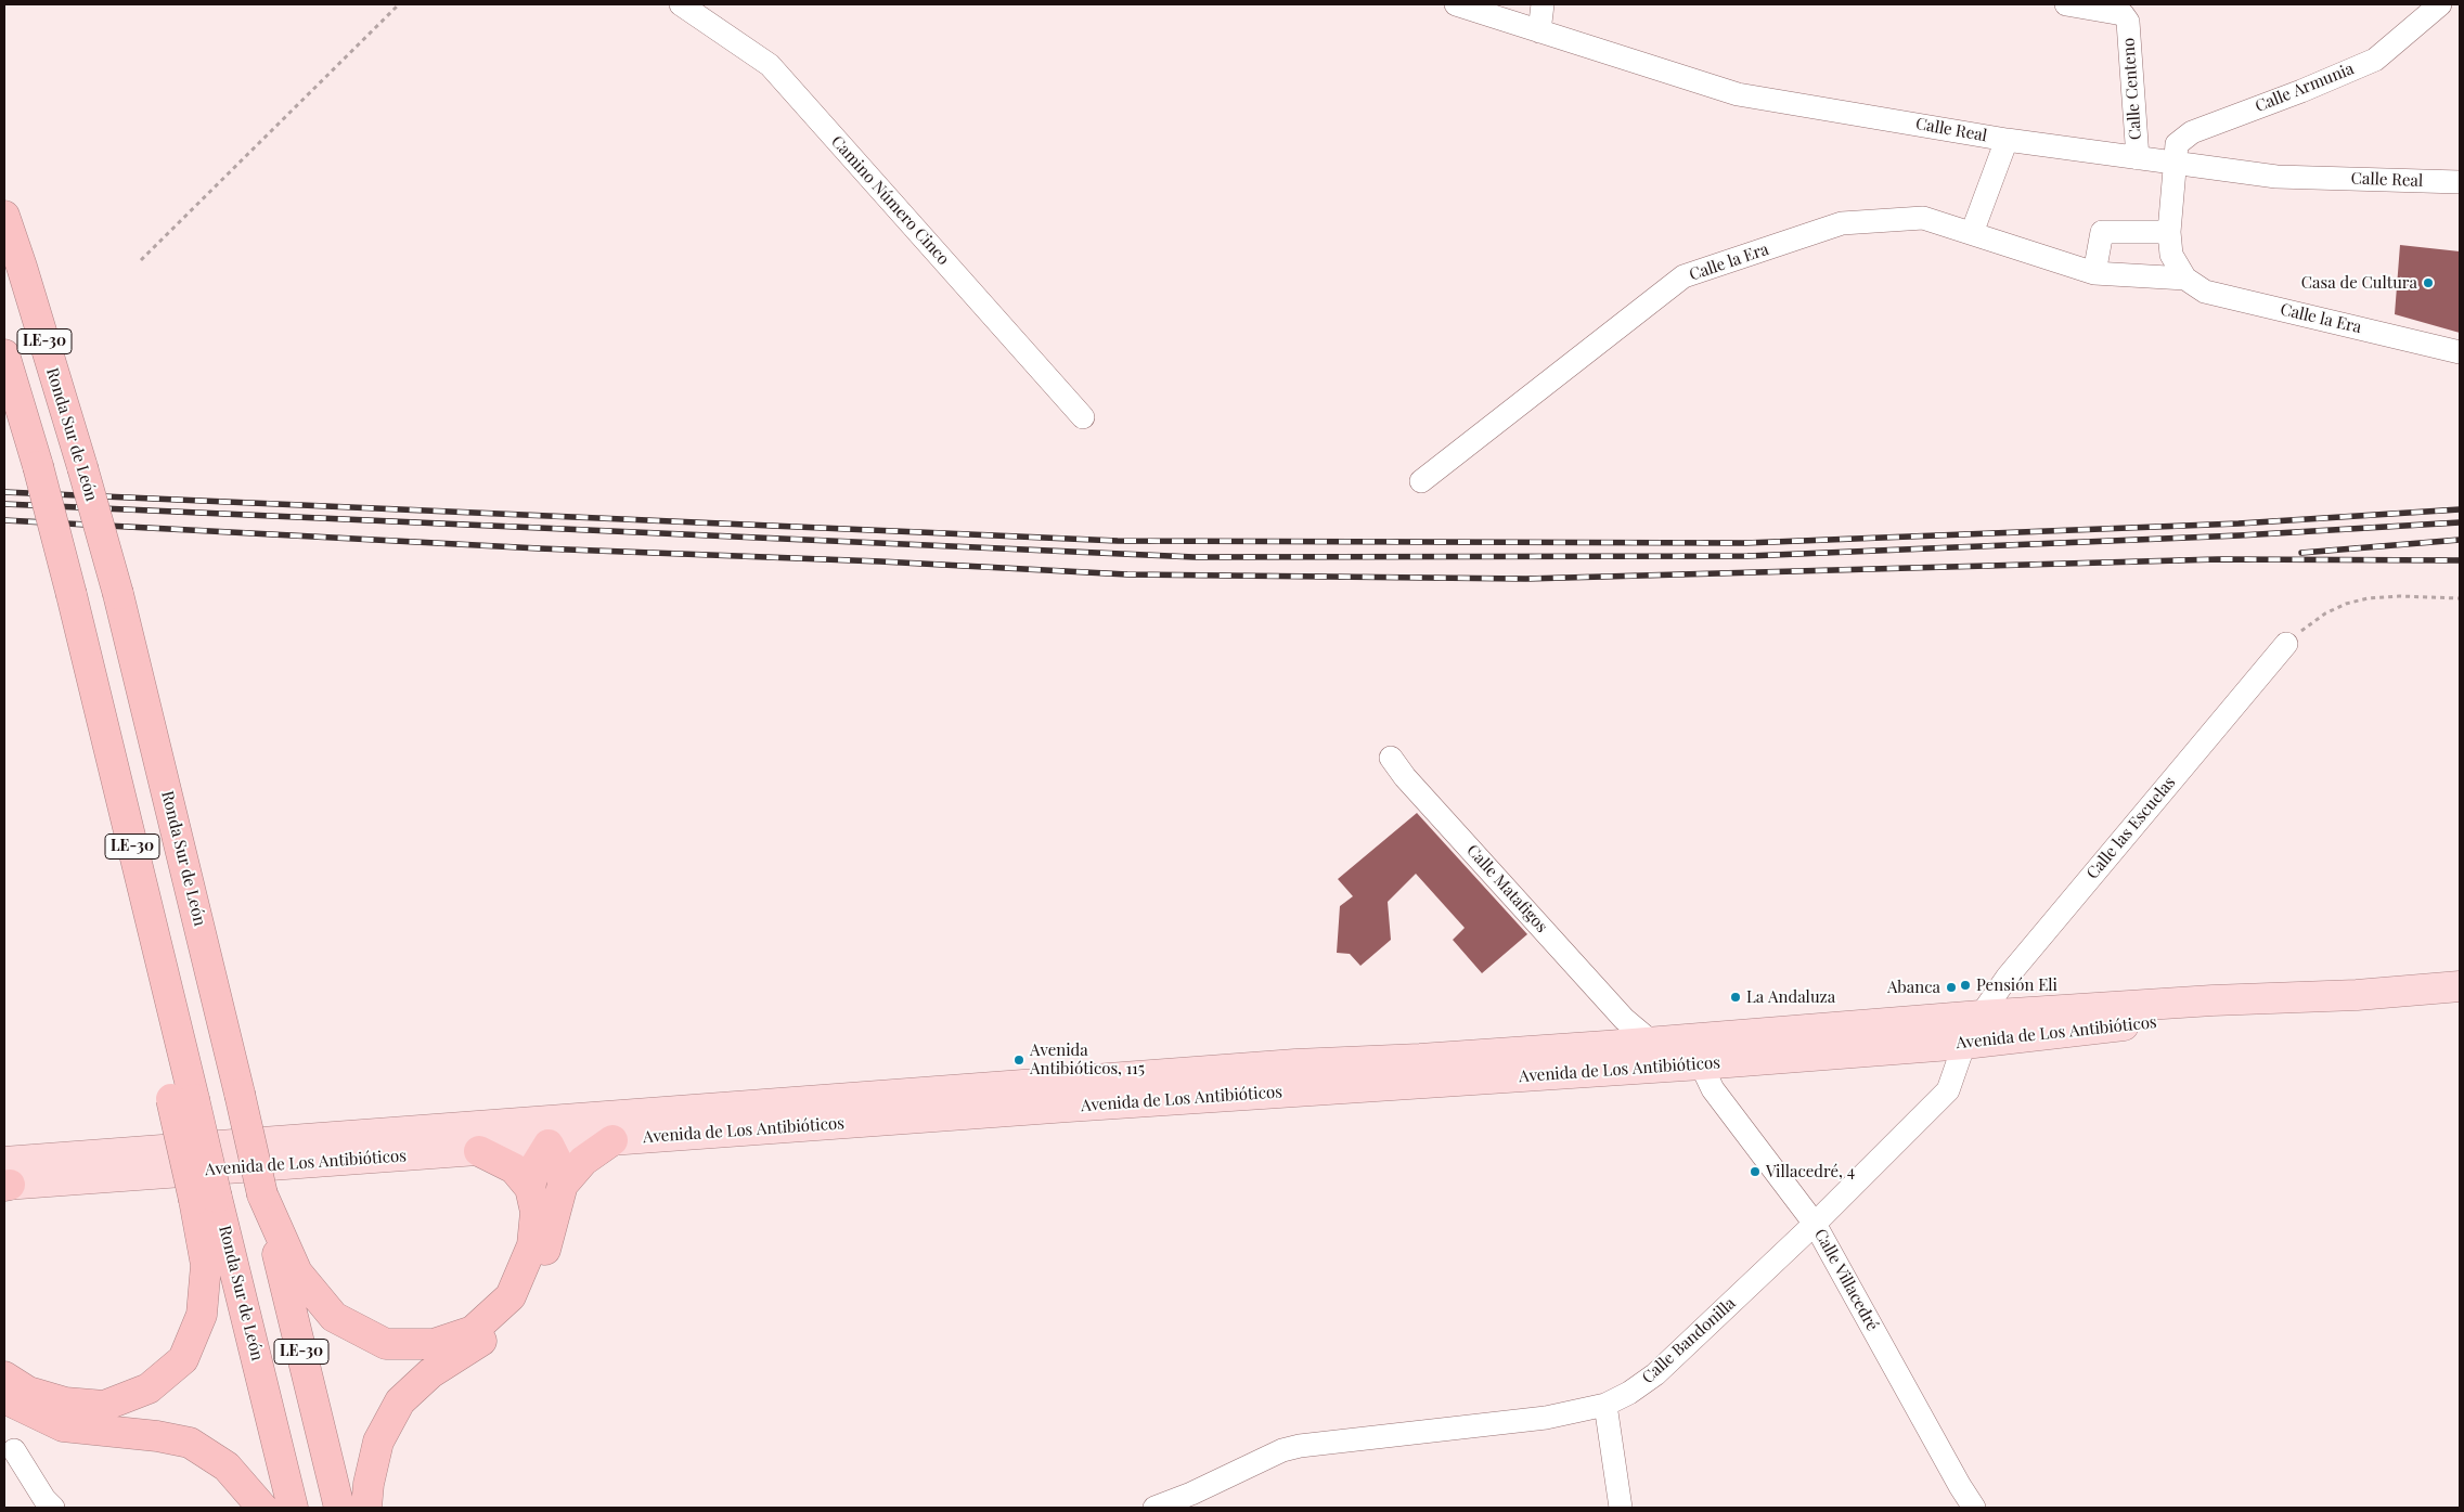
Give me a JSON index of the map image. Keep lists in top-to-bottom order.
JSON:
{
  "streets": {
    "highway": ["LE-30", "Ronda Sur de León"],
    "main road": ["Avenida de Los Antibióticos"],
    "street": [
      "Calle Armunia",
      "Calle Centeno",
      "Calle Real",
      "Camino Número Cinco",
      "Calle la Era",
      "Calle las Escuelas",
      "Calle Matafigos",
      "Calle Villacedré",
      "Calle Bandonilla"
    ]
  },
  "crossings": [
    ["Calle Armunia", "Calle Real"],
    ["Calle Centeno", "Calle Real"],
    ["Calle las Escuelas", "Avenida de Los Antibióticos"],
    ["Calle Matafigos", "Avenida de Los Antibióticos"],
    ["Avenida de Los Antibióticos", "Calle Villacedré"],
    ["Avenida de Los Antibióticos", "Calle Bandonilla"],
    ["Calle Villacedré", "Calle Bandonilla"]
  ],
  "places": [
    "Casa de Cultura",
    "Pensión Eli",
    "Abanca",
    "La Andaluza",
    "Avenida Antibióticos, 115",
    "Villacedré, 4"
  ]
}
